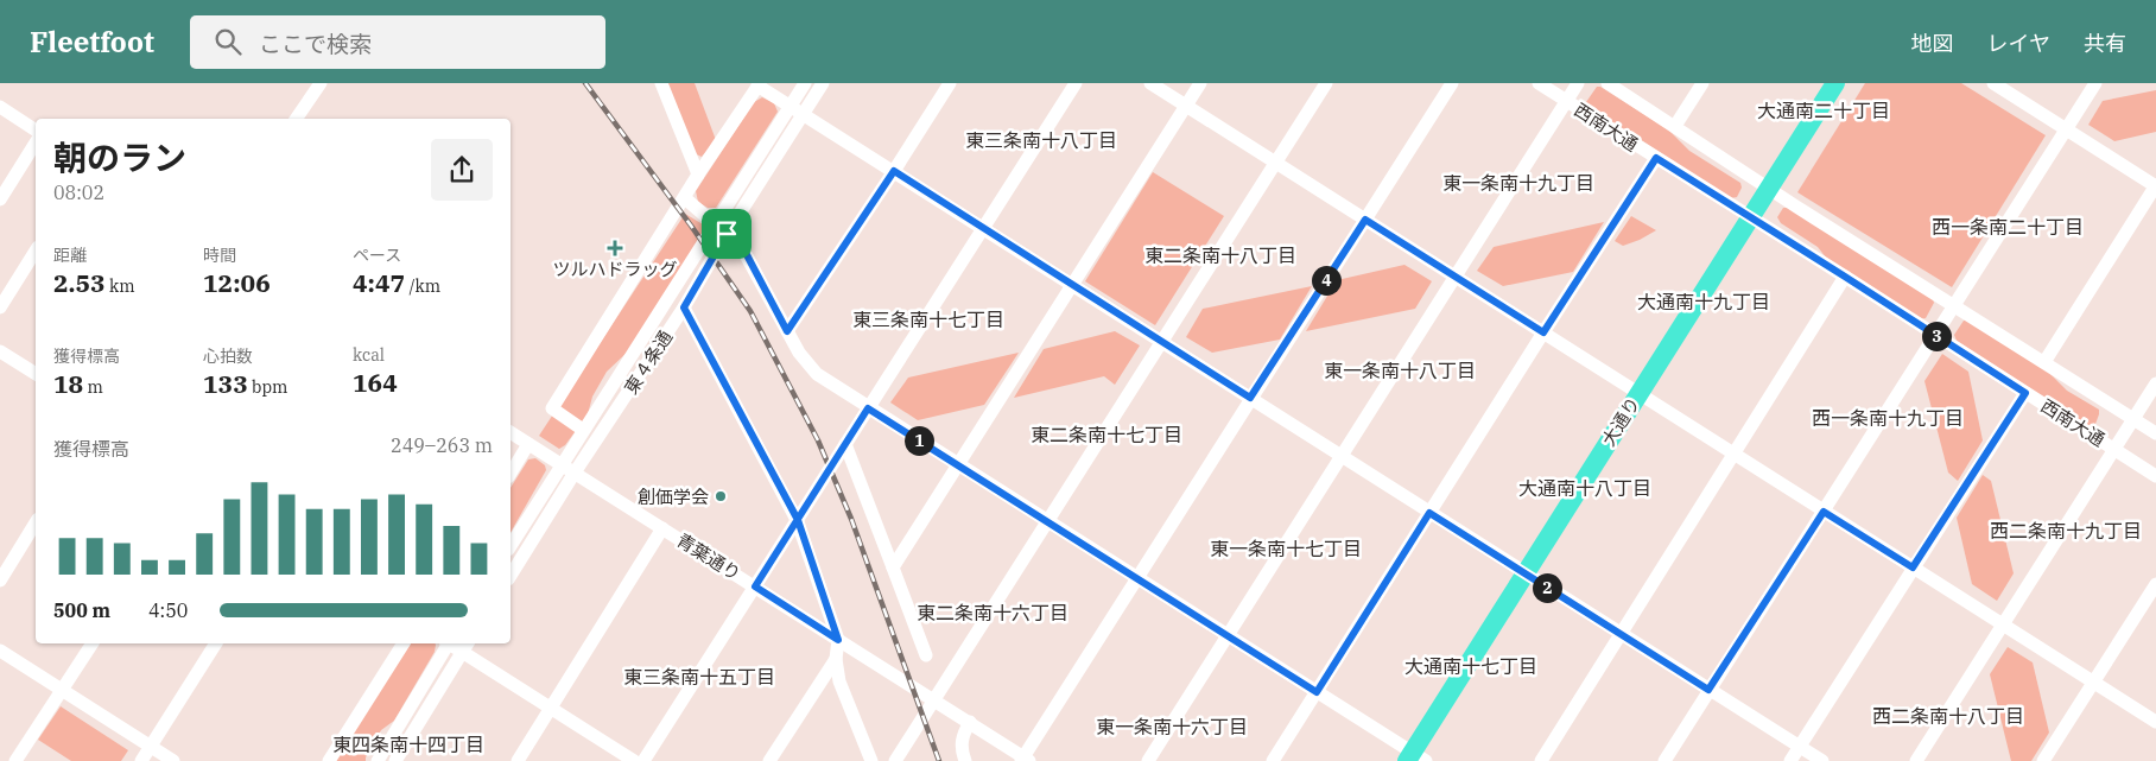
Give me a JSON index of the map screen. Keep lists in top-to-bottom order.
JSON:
{
  "streets": {
    "highway": ["大通り"],
    "street": ["西南大通", "東４条通", "青葉通り"]
  },
  "crossings": [
    ["西南大通", "大通り"],
    ["東４条通", "青葉通り"]
  ],
  "districts": [
    "大通南二十丁目",
    "東三条南十八丁目",
    "東一条南十九丁目",
    "西一条南二十丁目",
    "東二条南十八丁目",
    "大通南十九丁目",
    "東三条南十七丁目",
    "東一条南十八丁目",
    "西一条南十九丁目",
    "東二条南十七丁目",
    "大通南十八丁目",
    "西二条南十九丁目",
    "東一条南十七丁目",
    "東二条南十六丁目",
    "大通南十七丁目",
    "東三条南十五丁目",
    "西二条南十八丁目",
    "東一条南十六丁目",
    "東四条南十四丁目"
  ],
  "places": {
    "health": ["ツルハドラッグ"],
    "other": ["創価学会"]
  },
  "page": {
    "header": "Fleetfoot",
    "search": "ここで検索",
    "nav": ["地図", "レイヤ", "共有"],
    "heading": ["朝のラン", "08:02"],
    "stats": [
      ["距離", "2.53 km"],
      ["時間", "12:06"],
      ["ペース", "4:47 /km"],
      ["獲得標高", "18 m"],
      ["心拍数", "133 bpm"],
      ["kcal", "164"]
    ],
    "pins": [
      "4",
      "3",
      "1",
      "2"
    ],
    "chart": ["獲得標高", "249–263 m"],
    "list": [
      {
        "name": "500 m",
        "note": "4:50"
      }
    ]
  }
}
